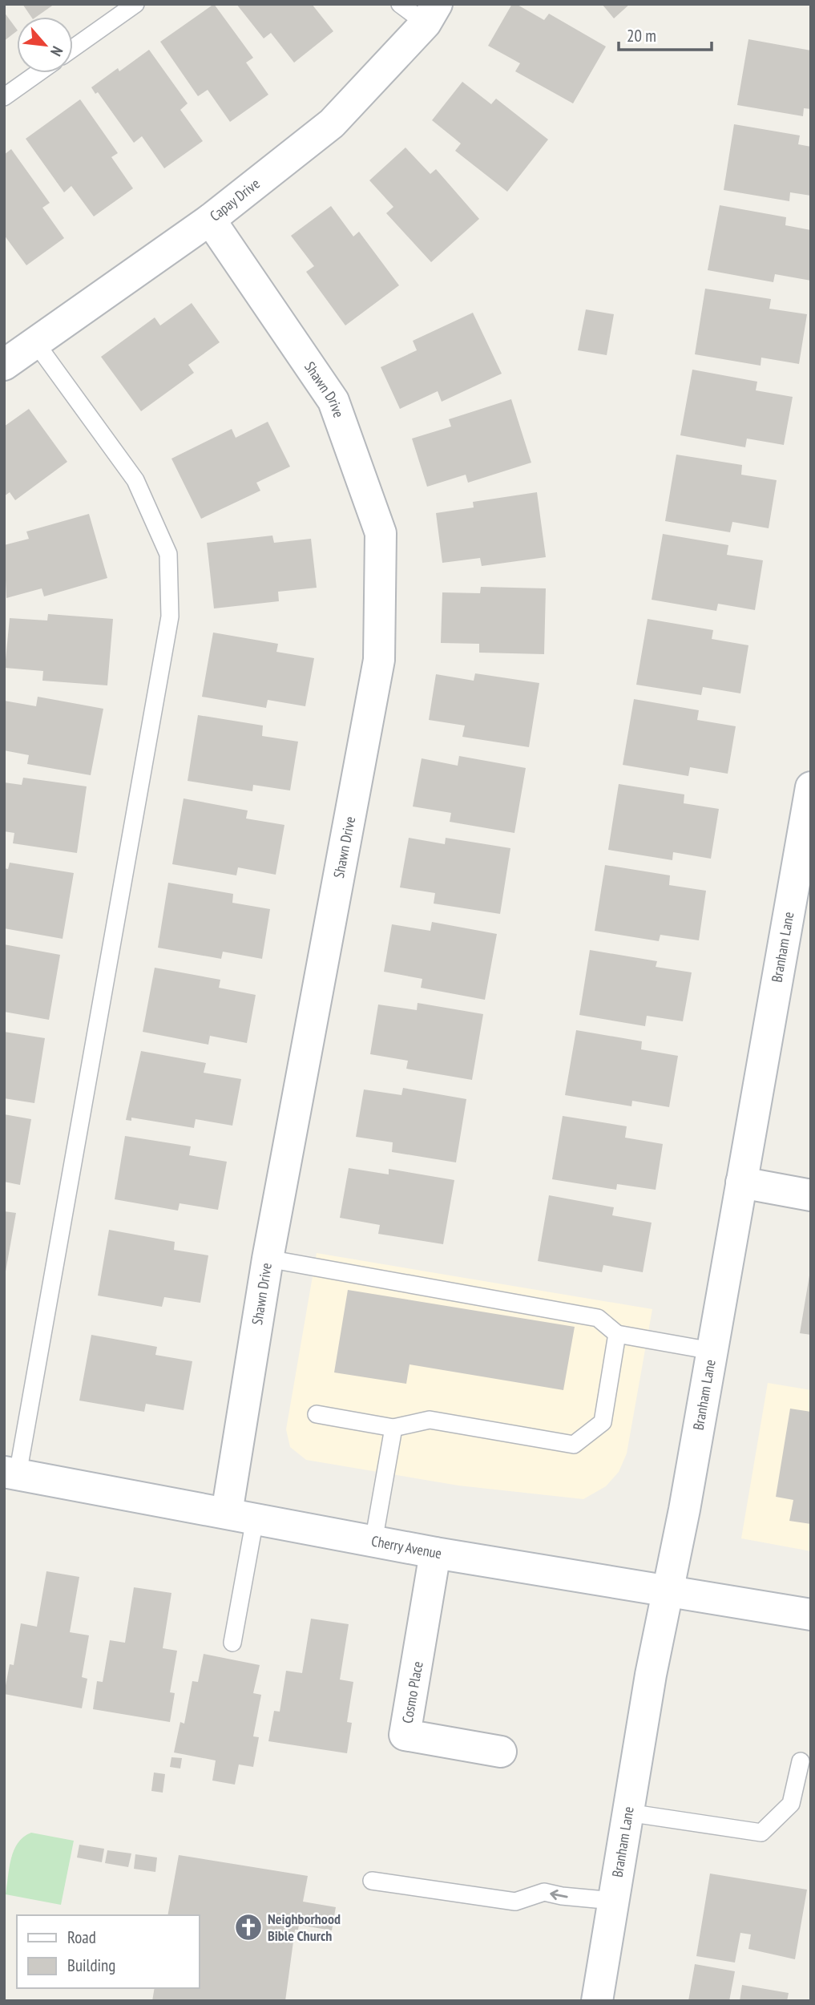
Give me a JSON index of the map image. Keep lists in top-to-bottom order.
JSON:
{
  "streets": {
    "street": [
      "Capay Drive",
      "Shawn Drive",
      "Branham Lane",
      "Cherry Avenue",
      "Cosmo Place"
    ]
  },
  "crossings": [
    ["Capay Drive", "Shawn Drive"],
    ["Shawn Drive", "Cherry Avenue"],
    ["Branham Lane", "Cherry Avenue"],
    ["Cherry Avenue", "Cosmo Place"]
  ],
  "places": {
    "church": ["Neighborhood Bible Church"]
  },
  "legend": ["Road", "Building"],
  "scale_bar": "20 m",
  "north": "bottom right"
}
